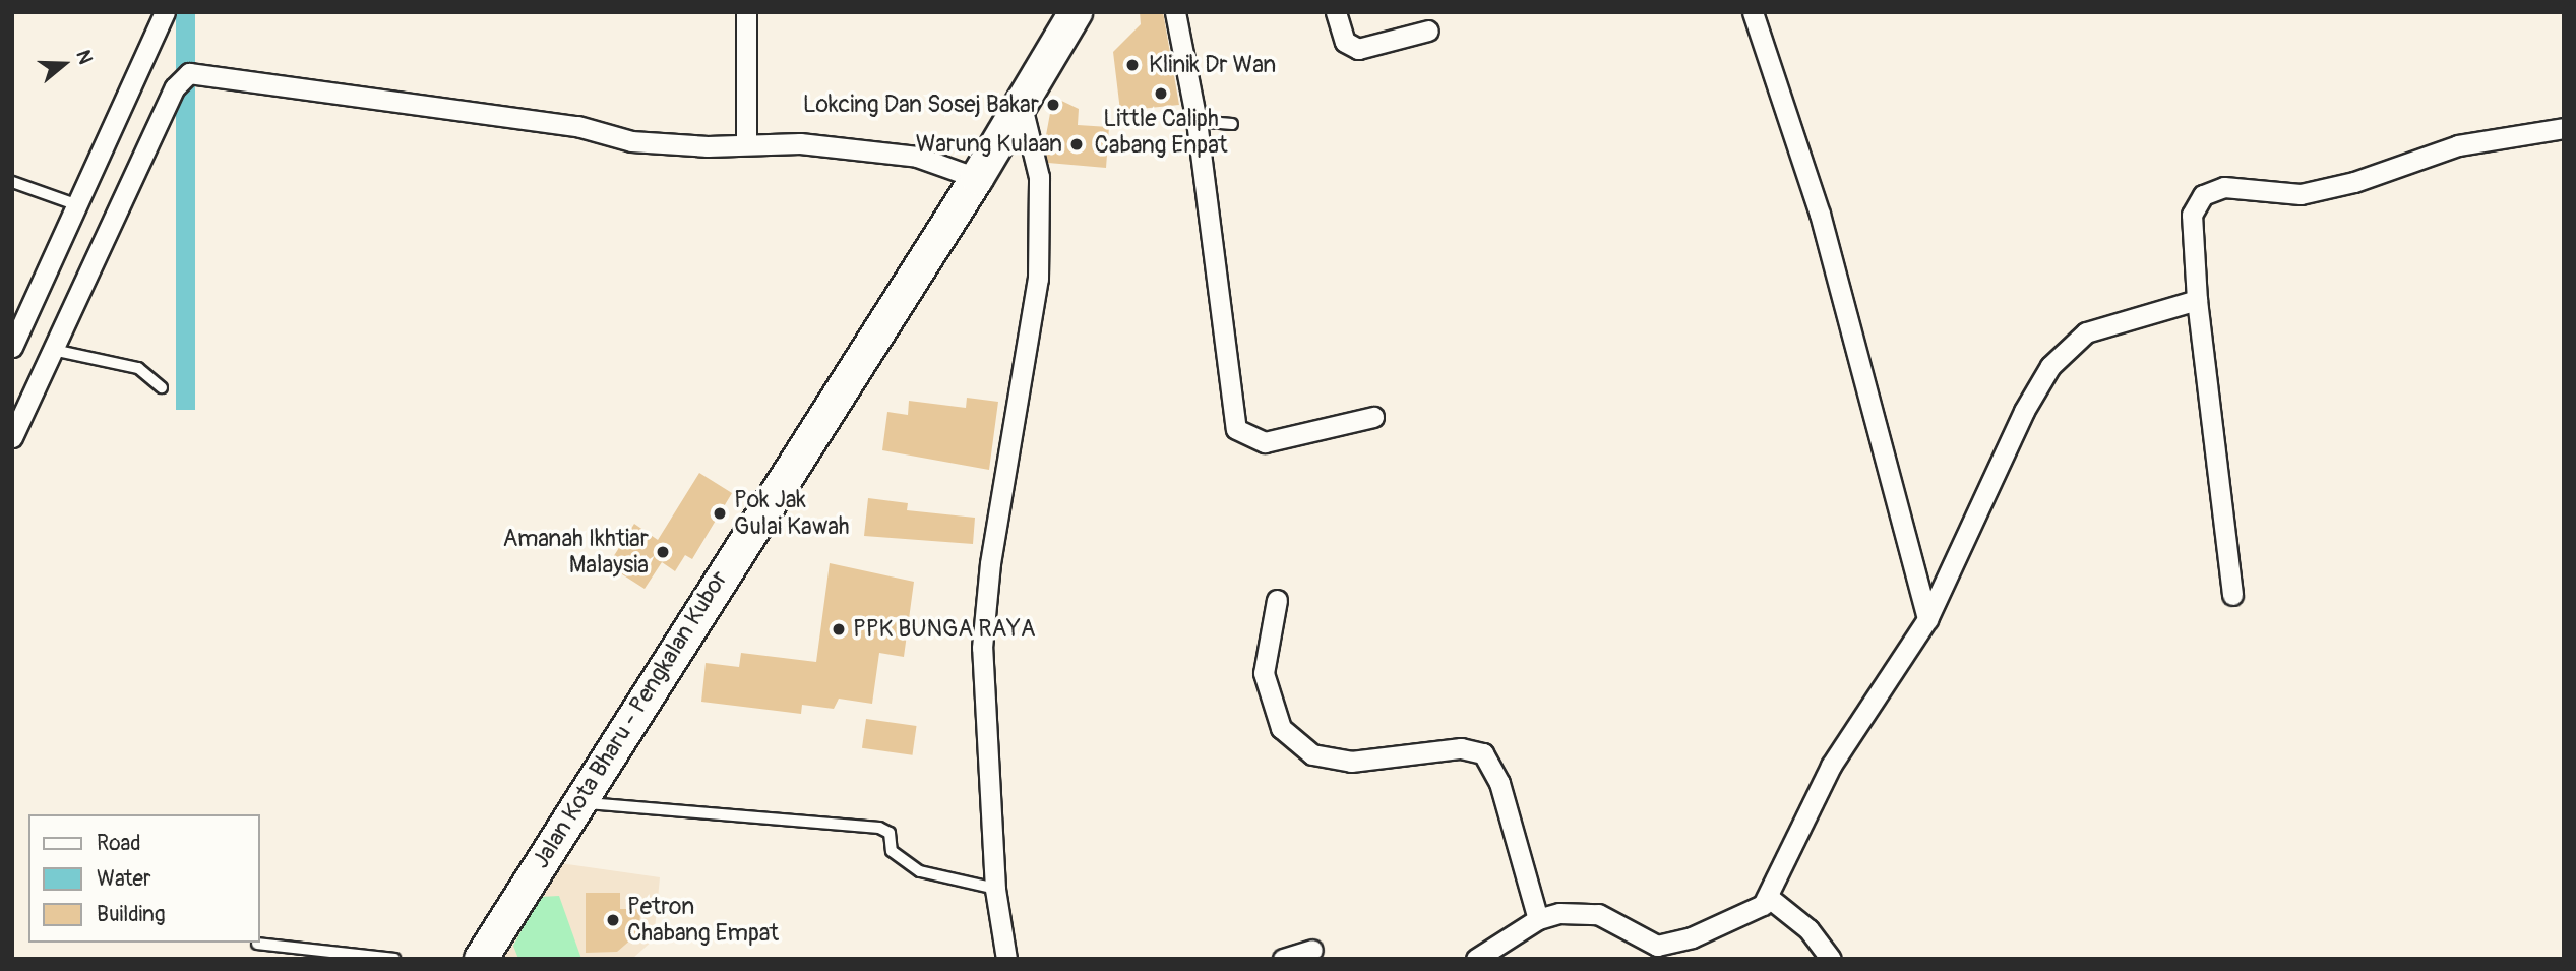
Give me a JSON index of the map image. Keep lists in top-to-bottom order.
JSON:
{
  "streets": {
    "main road": ["Jalan Kota Bharu - Pengkalan Kubor"]
  },
  "places": [
    "Klinik Dr Wan",
    "Little Caliph Cabang Enpat",
    "Lokcing Dan Sosej Bakar",
    "Warung Kulaan",
    "Pok Jak Gulai Kawah",
    "Amanah Ikhtiar Malaysia",
    "PPK BUNGA RAYA",
    "Petron Chabang Empat"
  ],
  "legend": ["Road", "Water", "Building"],
  "north": "right"
}
